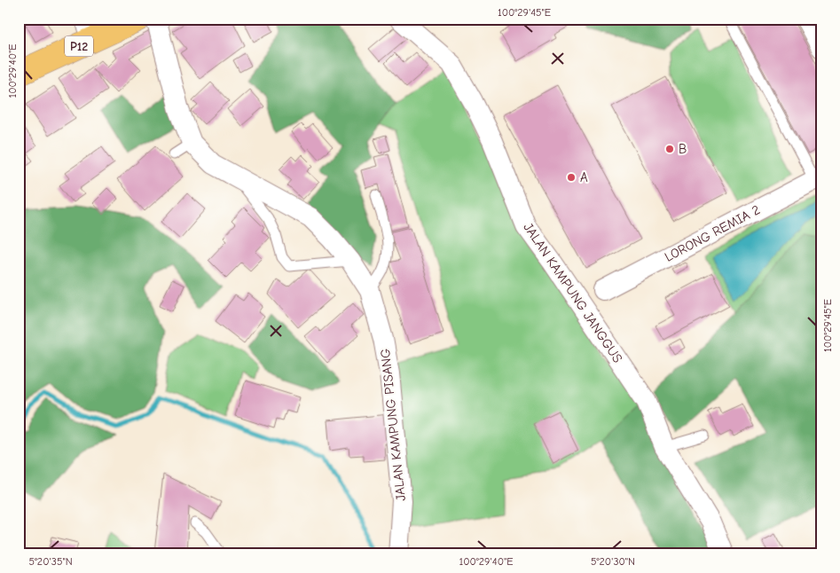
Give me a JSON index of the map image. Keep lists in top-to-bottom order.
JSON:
{
  "streets": {
    "main road": ["P12"],
    "street": ["LORONG REMIA 2", "JALAN KAMPUNG JANGGUS", "JALAN KAMPUNG PISANG"]
  },
  "places": ["B", "A"],
  "coordinates": [
    "100°29'45\"E",
    "100°29'40\"E",
    "5°20'35\"N",
    "5°20'30\"N"
  ]
}
